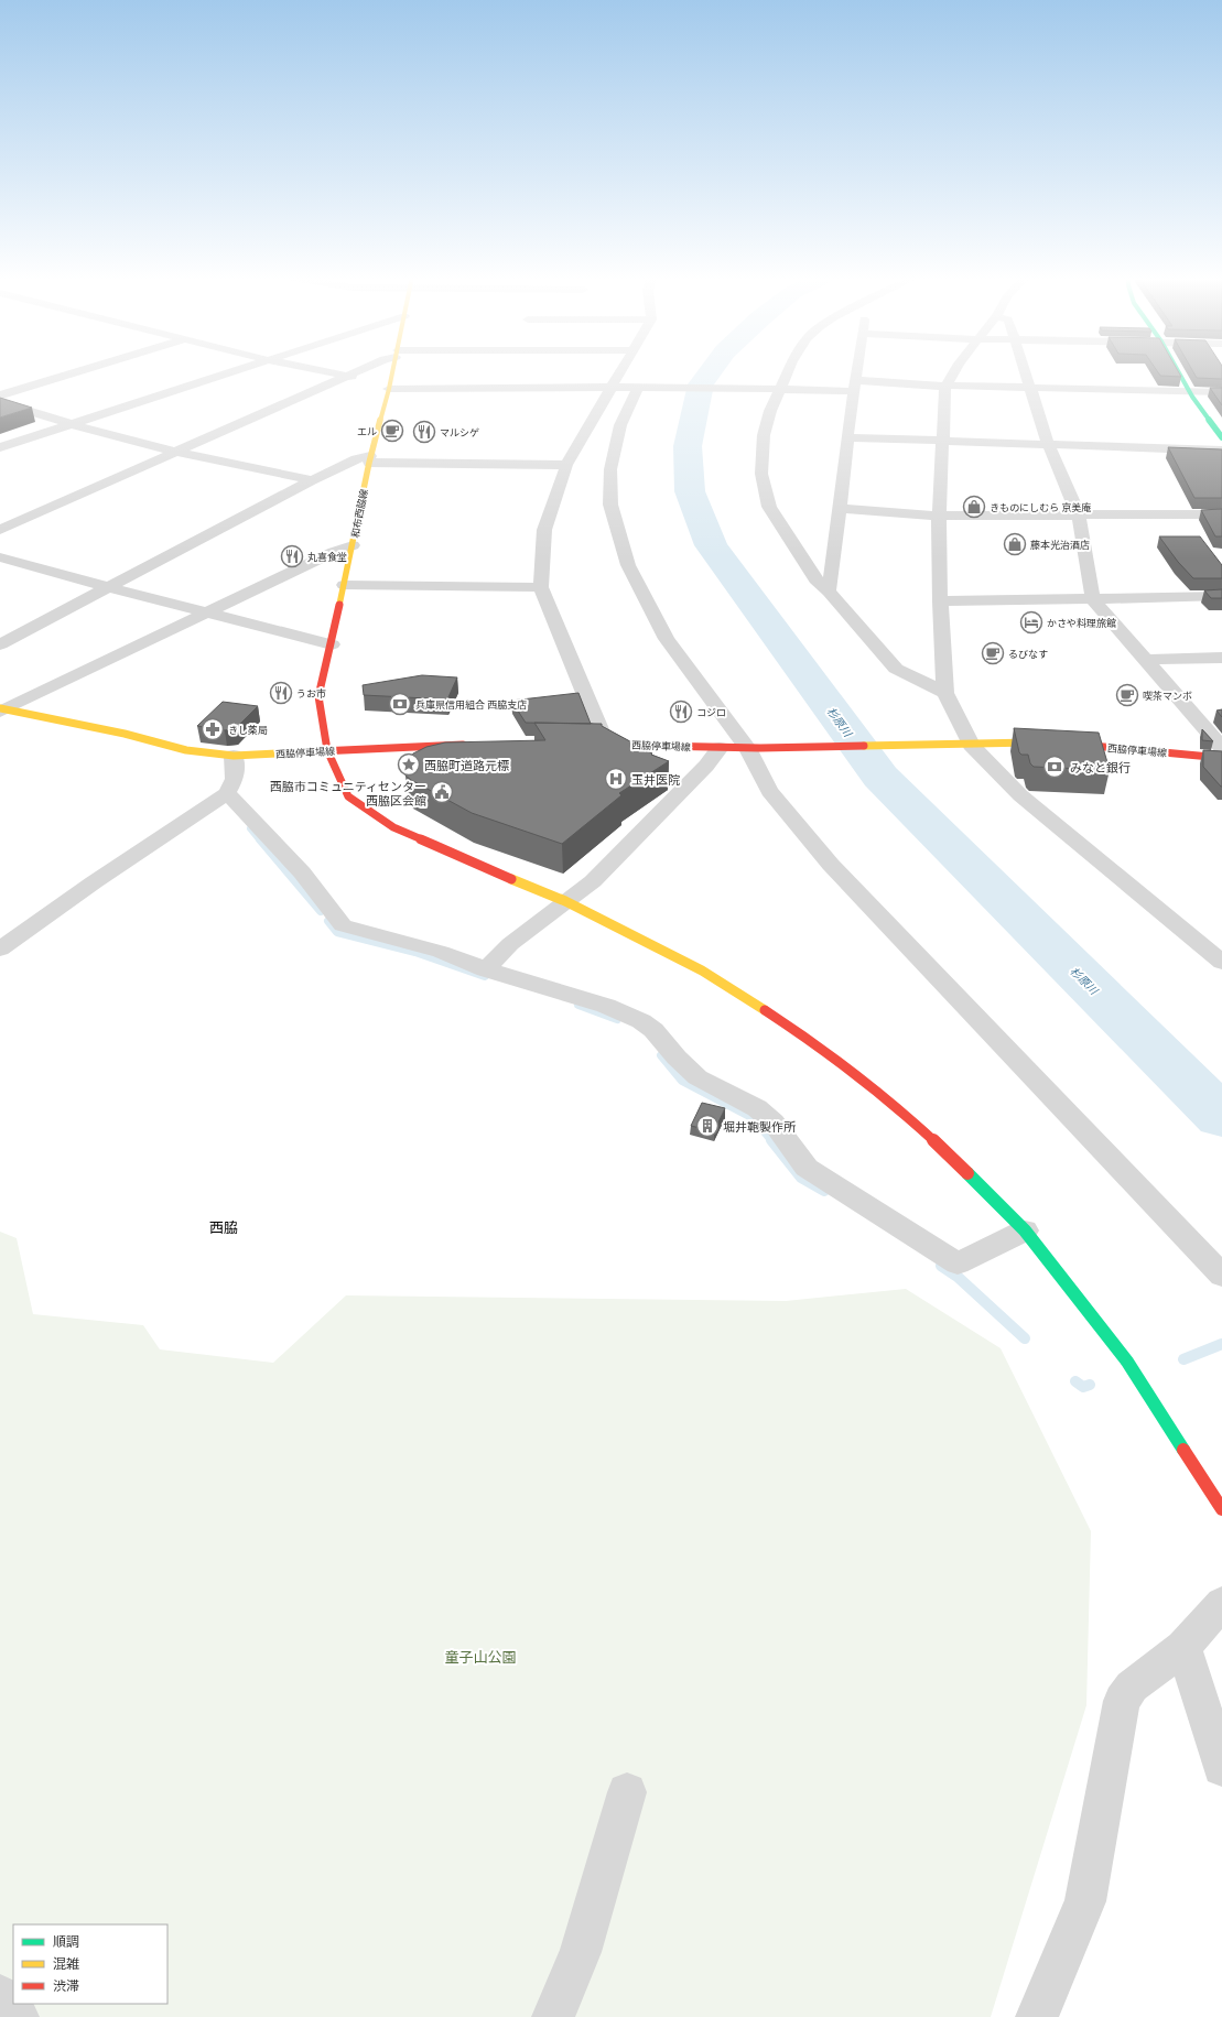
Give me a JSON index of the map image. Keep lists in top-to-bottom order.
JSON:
{
  "streets": {
    "main road": ["和布西脇線", "西脇停車場線"]
  },
  "crossings": [
    ["和布西脇線", "西脇停車場線"]
  ],
  "districts": ["西脇"],
  "water": ["杉原川"],
  "parks": ["童子山公園"],
  "places": {
    "cafe": ["エル", "るびなす", "喫茶マンボ"],
    "restaurant": [
      "マルシゲ",
      "丸喜食堂",
      "うお市",
      "コジロ"
    ],
    "shop": ["きものにしむら 京美庵", "藤本光治酒店"],
    "hotel": ["かさや料理旅館"],
    "bank": ["兵庫県信用組合 西脇支店", "みなと銀行"],
    "pharmacy": ["きし薬局"],
    "place": ["西脇町道路元標"],
    "hospital": ["玉井医院"],
    "public building": ["西脇市コミュニティセンター 西脇区会館"],
    "building": ["堀井鞄製作所"]
  },
  "legend": ["順調", "混雑", "渋滞"]
}
